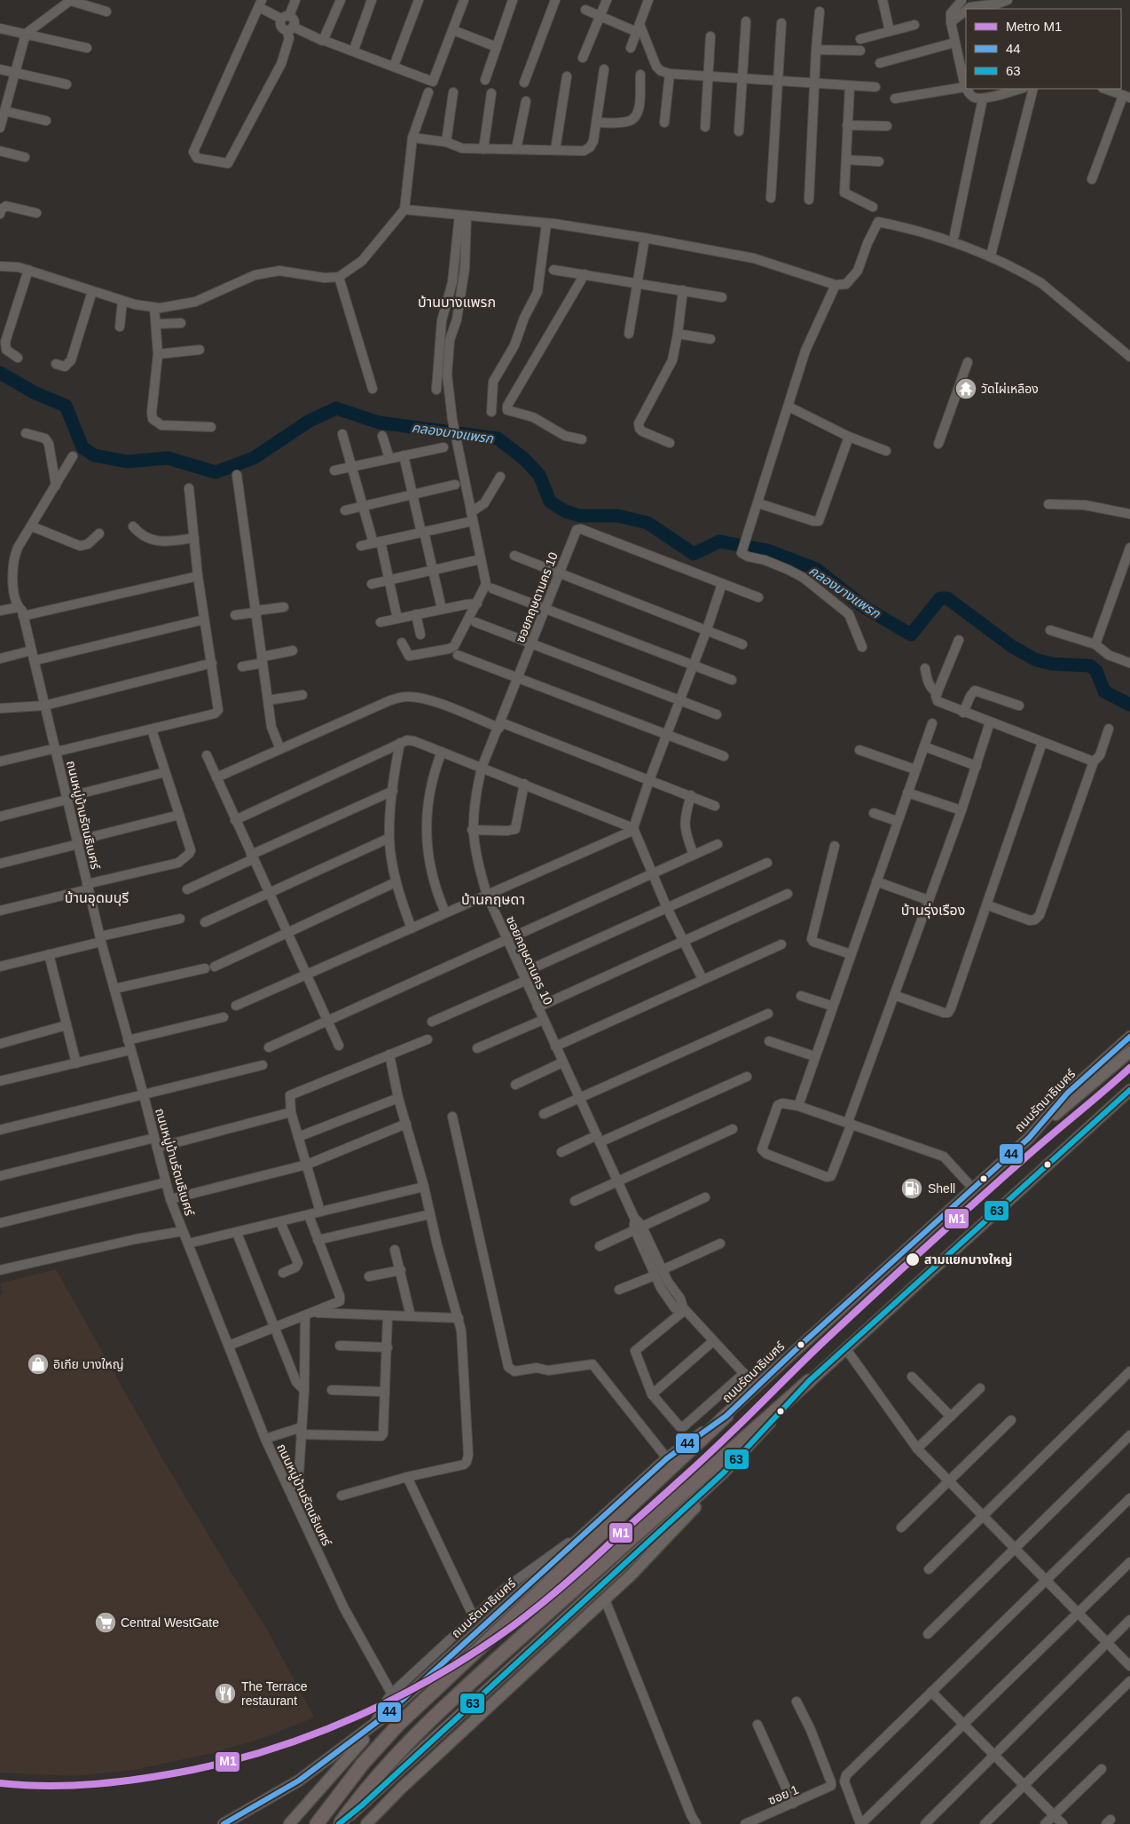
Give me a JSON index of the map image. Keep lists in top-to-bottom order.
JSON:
{
  "streets": {
    "main road": ["ถนนรัตนาธิเบศร์"],
    "street": ["ซอยกฤษดานคร 10", "ถนนหมู่บ้านรัตนธิเบศร์", "ซอย 1"]
  },
  "crossings": [
    ["ซอยกฤษดานคร 10", "ถนนรัตนาธิเบศร์"]
  ],
  "districts": [
    "บ้านบางแพรก",
    "บ้านอุดมบุรี",
    "บ้านกฤษดา",
    "บ้านรุ่งเรือง"
  ],
  "water": ["คลองบางแพรก"],
  "places": {
    "temple": ["วัดไผ่เหลือง"],
    "fuel station": ["Shell"],
    "other": ["สามแยกบางใหญ่"],
    "shop": ["อิเกีย บางใหญ่"],
    "supermarket": ["Central WestGate"],
    "restaurant": ["The Terrace restaurant"]
  },
  "lines": ["transit line 44", "metro line M1", "transit line 63"],
  "legend": ["Metro M1", "44", "63"]
}
